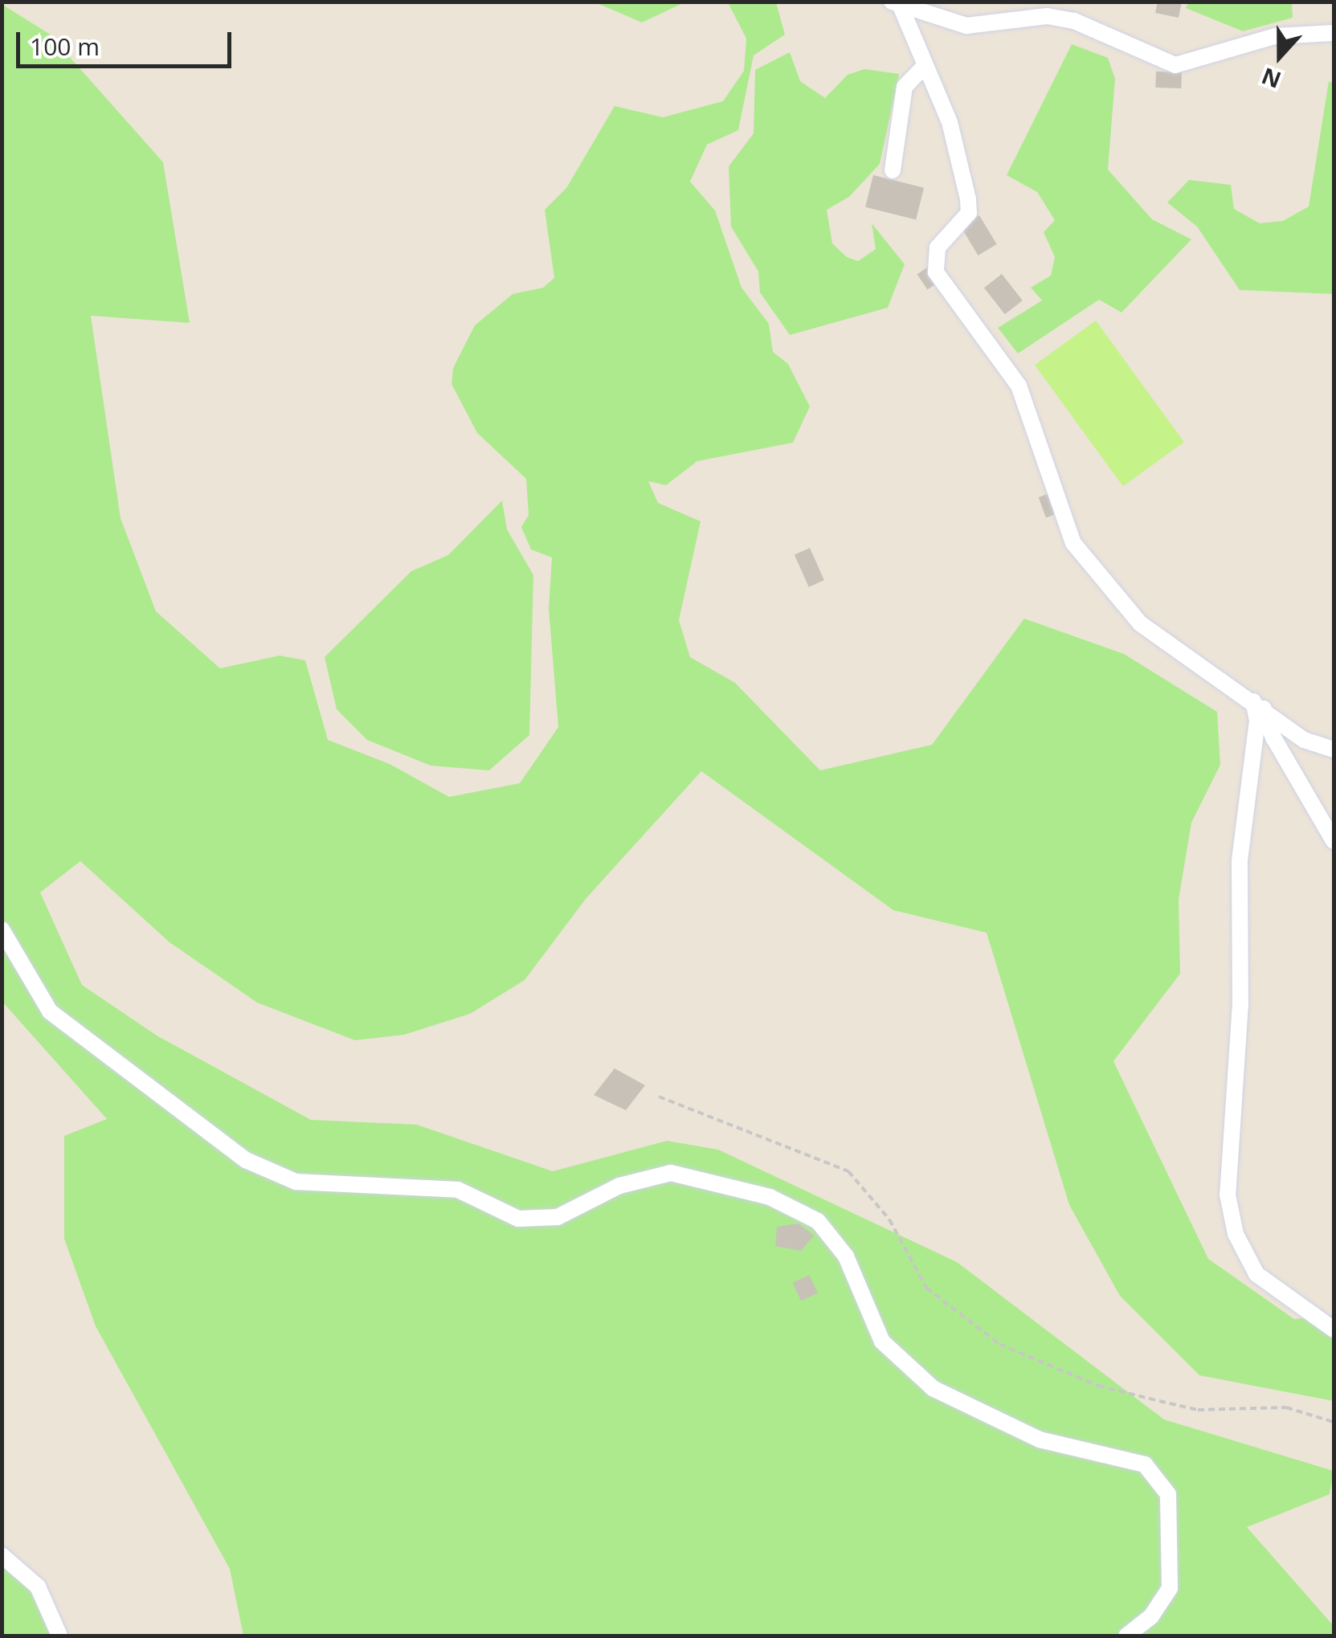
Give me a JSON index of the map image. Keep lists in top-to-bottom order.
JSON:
{
  "scale_bar": "100 m",
  "north": "bottom"
}
